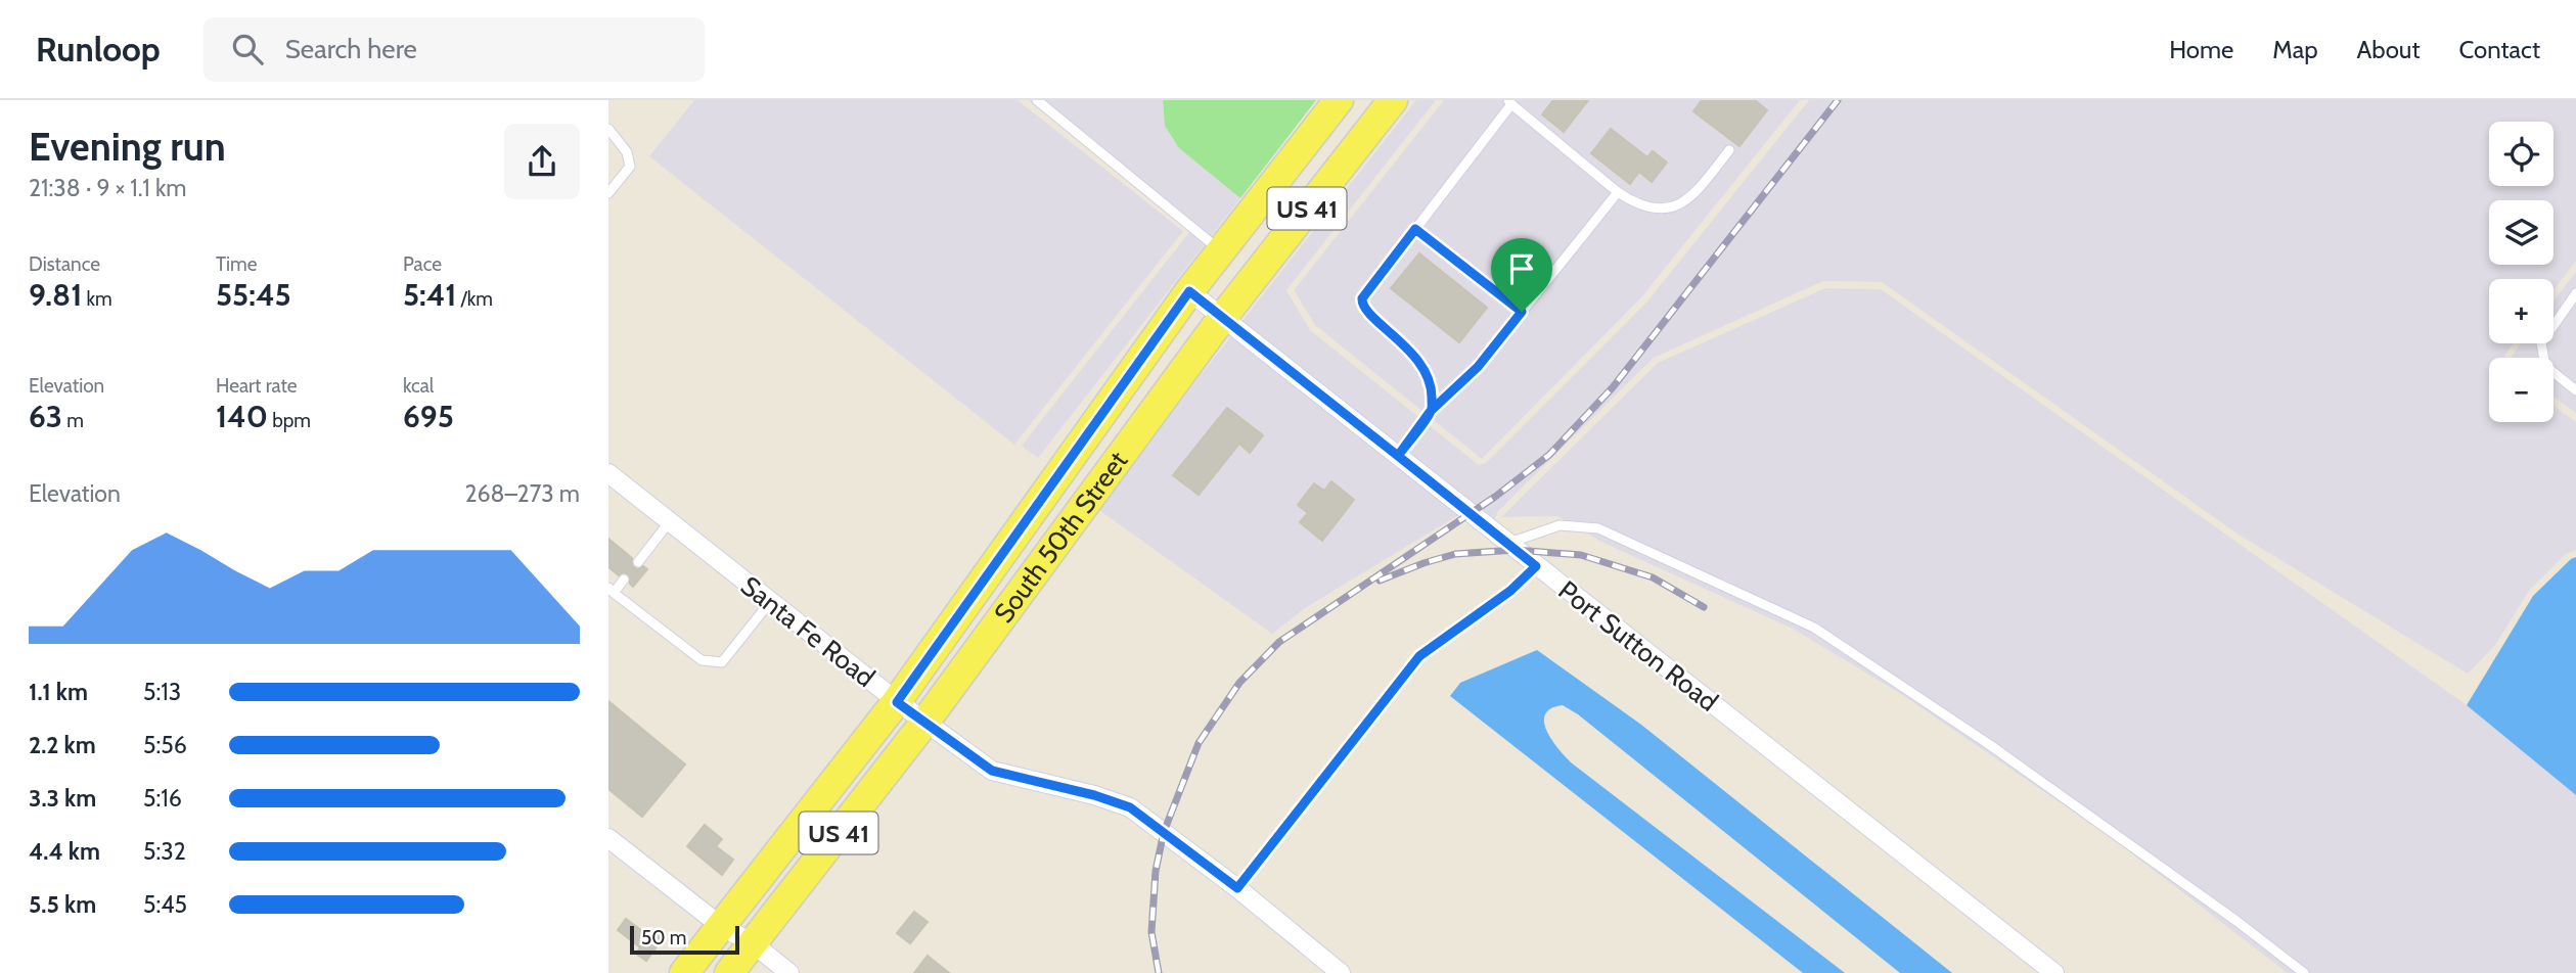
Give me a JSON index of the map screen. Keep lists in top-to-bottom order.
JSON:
{
  "streets": {
    "main road": ["US 41", "South 50th Street"],
    "street": ["Santa Fe Road", "Port Sutton Road"]
  },
  "crossings": [
    ["South 50th Street", "Santa Fe Road"],
    ["South 50th Street", "Port Sutton Road"]
  ],
  "scale_bar": "50 m",
  "page": {
    "header": "Runloop",
    "search": "Search here",
    "nav": [
      "Home",
      "Map",
      "About",
      "Contact"
    ],
    "heading": ["Evening run", "21:38 · 9 × 1.1 km"],
    "map_buttons": ["+", "−"],
    "stats": [
      ["Distance", "9.81 km"],
      ["Time", "55:45"],
      ["Pace", "5:41 /km"],
      ["Elevation", "63 m"],
      ["Heart rate", "140 bpm"],
      ["kcal", "695"]
    ],
    "chart": ["Elevation", "268–273 m"],
    "list": [
      {
        "name": "1.1 km",
        "note": "5:13"
      },
      {
        "name": "2.2 km",
        "note": "5:56"
      },
      {
        "name": "3.3 km",
        "note": "5:16"
      },
      {
        "name": "4.4 km",
        "note": "5:32"
      },
      {
        "name": "5.5 km",
        "note": "5:45"
      }
    ],
    "scale": "50 m"
  }
}
